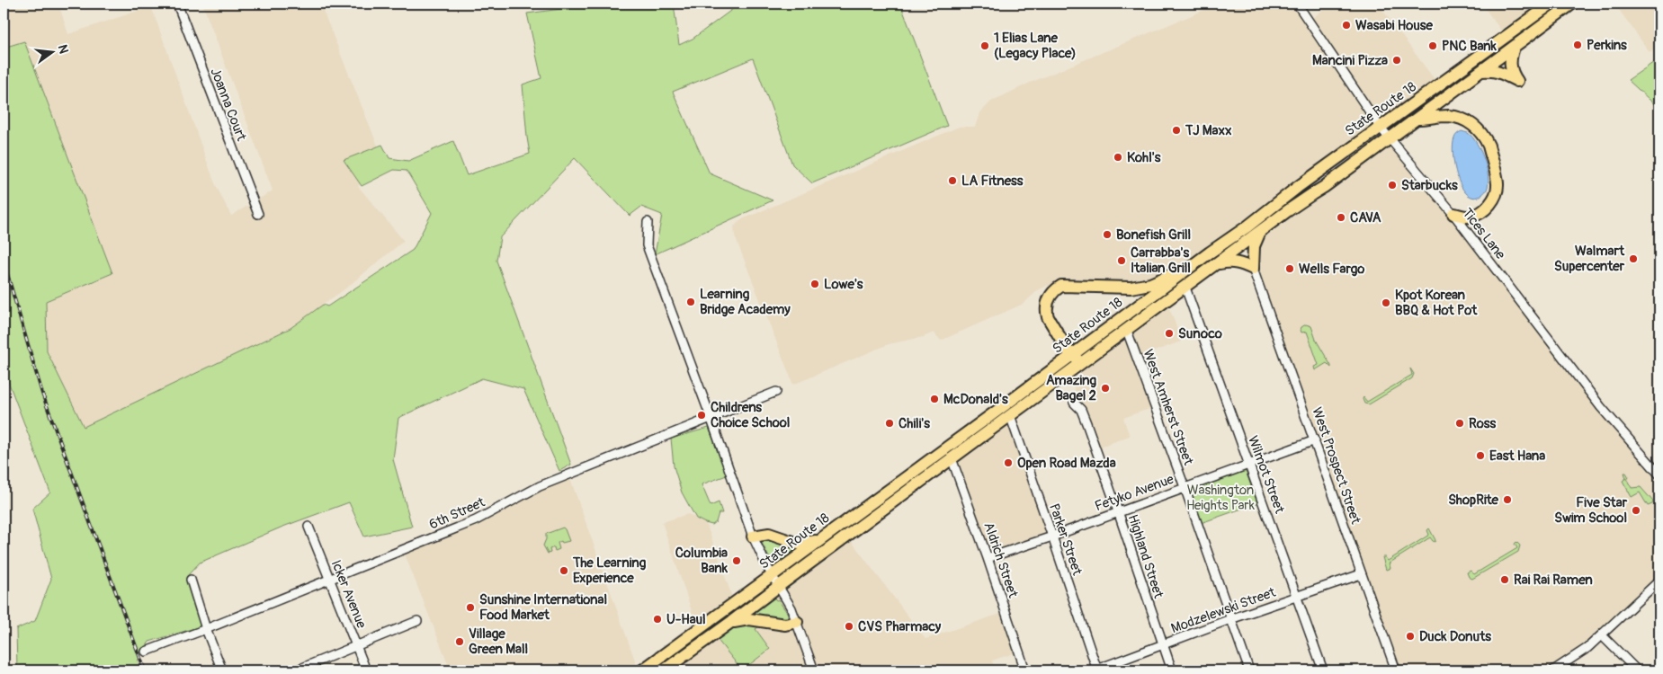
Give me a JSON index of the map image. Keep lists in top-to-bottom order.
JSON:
{
  "streets": {
    "highway": ["State Route 18"],
    "street": [
      "Joanna Court",
      "Tices Lane",
      "West Amherst Street",
      "West Prospect Street",
      "Wilmot Street",
      "Fetyko Avenue",
      "6th Street",
      "Parker Street",
      "Highland Street",
      "Aldrich Street",
      "Icker Avenue",
      "Modzelewski Street"
    ]
  },
  "crossings": [
    ["State Route 18", "Tices Lane"],
    ["State Route 18", "West Amherst Street"],
    ["State Route 18", "Wilmot Street"],
    ["State Route 18", "Parker Street"],
    ["State Route 18", "Aldrich Street"],
    ["West Amherst Street", "Fetyko Avenue"],
    ["West Amherst Street", "Modzelewski Street"],
    ["West Prospect Street", "Fetyko Avenue"],
    ["West Prospect Street", "Modzelewski Street"],
    ["Wilmot Street", "Fetyko Avenue"],
    ["Wilmot Street", "Modzelewski Street"],
    ["Fetyko Avenue", "Parker Street"],
    ["Fetyko Avenue", "Highland Street"],
    ["Fetyko Avenue", "Aldrich Street"],
    ["6th Street", "Icker Avenue"],
    ["Parker Street", "Modzelewski Street"],
    ["Highland Street", "Modzelewski Street"]
  ],
  "parks": ["Washington Heights Park"],
  "places": [
    "Wasabi House",
    "Perkins",
    "1 Elias Lane (Legacy Place)",
    "PNC Bank",
    "Mancini Pizza",
    "TJ Maxx",
    "Kohl's",
    "LA Fitness",
    "Starbucks",
    "CAVA",
    "Bonefish Grill",
    "Walmart Supercenter",
    "Carrabba's Italian Grill",
    "Wells Fargo",
    "Lowe's",
    "Learning Bridge Academy",
    "Kpot Korean BBQ & Hot Pot",
    "Sunoco",
    "Amazing Bagel 2",
    "McDonald's",
    "Childrens Choice School",
    "Chili's",
    "Ross",
    "East Hana",
    "Open Road Mazda",
    "ShopRite",
    "Five Star Swim School",
    "Columbia Bank",
    "The Learning Experience",
    "Rai Rai Ramen",
    "Sunshine International Food Market",
    "U-Haul",
    "CVS Pharmacy",
    "Duck Donuts",
    "Village Green Mall"
  ],
  "north": "right"
}
